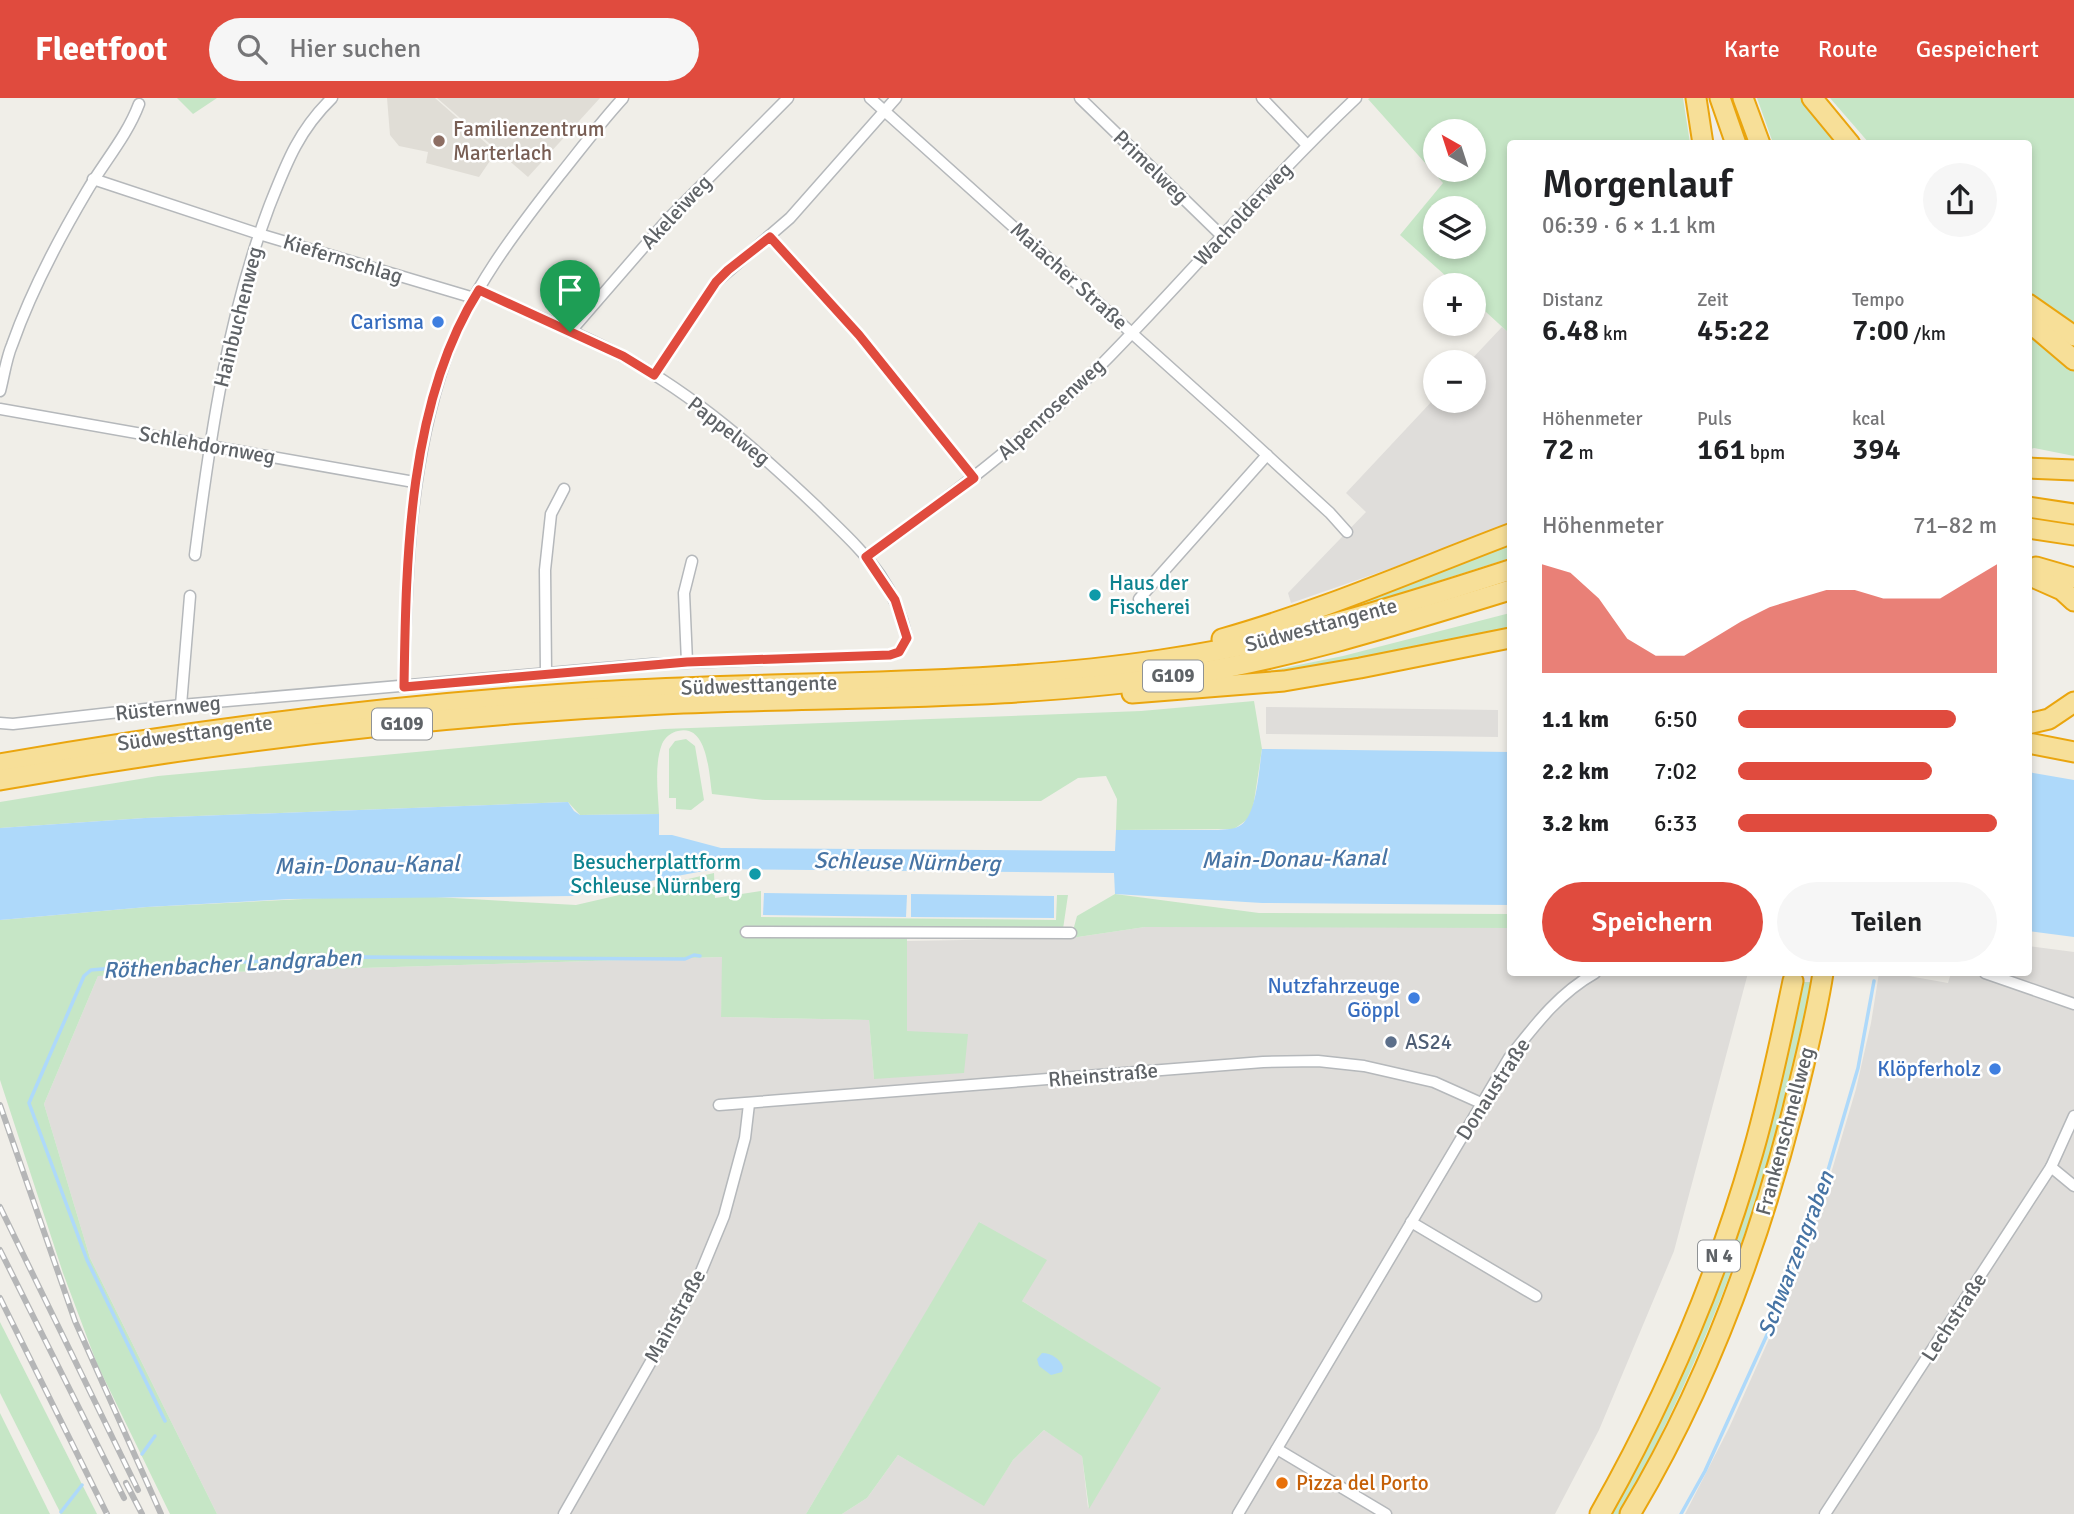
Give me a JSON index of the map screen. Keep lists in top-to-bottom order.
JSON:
{
  "streets": {
    "highway": [
      "Südwesttangente",
      "G109",
      "Frankenschnellweg",
      "N 4"
    ],
    "street": [
      "Primelweg",
      "Akeleiweg",
      "Wacholderweg",
      "Kiefernschlag",
      "Maiacher Straße",
      "Hainbuchenweg",
      "Alpenrosenweg",
      "Pappelweg",
      "Schlehdornweg",
      "Rüsternweg",
      "Rheinstraße",
      "Donaustraße",
      "Mainstraße",
      "Lechstraße"
    ]
  },
  "crossings": [
    ["Primelweg", "Wacholderweg"],
    ["Akeleiweg", "Pappelweg"],
    ["Wacholderweg", "Maiacher Straße"],
    ["Wacholderweg", "Alpenrosenweg"],
    ["Kiefernschlag", "Hainbuchenweg"],
    ["Kiefernschlag", "Pappelweg"],
    ["Maiacher Straße", "Alpenrosenweg"],
    ["Hainbuchenweg", "Schlehdornweg"],
    ["Alpenrosenweg", "Pappelweg"],
    ["Pappelweg", "Rüsternweg"],
    ["Rheinstraße", "Donaustraße"],
    ["Rheinstraße", "Mainstraße"]
  ],
  "water": [
    "Main-Donau-Kanal",
    "Schleuse Nürnberg",
    "Röthenbacher Landgraben",
    "Schwarzengraben"
  ],
  "places": [
    "Familienzentrum Marterlach",
    "Carisma",
    "Haus der Fischerei",
    "Besucherplattform Schleuse Nürnberg",
    "Nutzfahrzeuge Göppl",
    "AS24",
    "Klöpferholz",
    "Pizza del Porto"
  ],
  "north": "top left",
  "page": {
    "header": "Fleetfoot",
    "search": "Hier suchen",
    "nav": ["Karte", "Route", "Gespeichert"],
    "map_buttons": ["+", "−"],
    "heading": ["Morgenlauf", "06:39 · 6 × 1.1 km"],
    "stats": [
      ["Distanz", "6.48 km"],
      ["Zeit", "45:22"],
      ["Tempo", "7:00 /km"],
      ["Höhenmeter", "72 m"],
      ["Puls", "161 bpm"],
      ["kcal", "394"]
    ],
    "chart": ["Höhenmeter", "71–82 m"],
    "list": [
      {
        "name": "1.1 km",
        "note": "6:50"
      },
      {
        "name": "2.2 km",
        "note": "7:02"
      },
      {
        "name": "3.2 km",
        "note": "6:33"
      }
    ],
    "buttons": ["Speichern", "Teilen"]
  }
}
